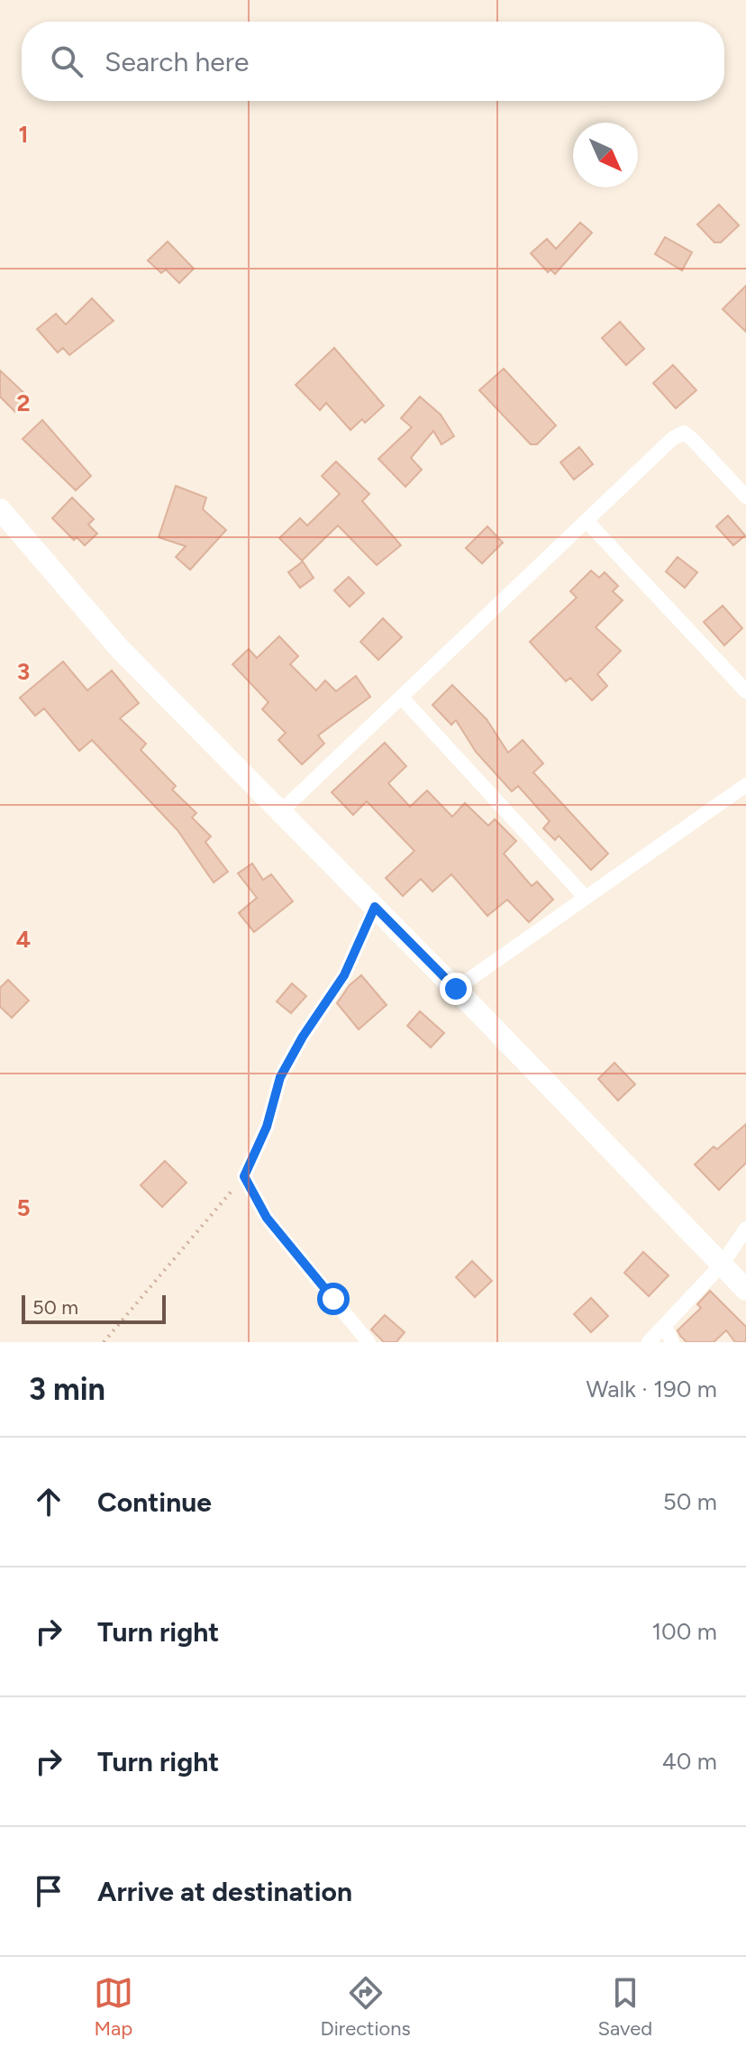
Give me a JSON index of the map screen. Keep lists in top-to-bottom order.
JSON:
{
  "scale_bar": "50 m",
  "north": "bottom right",
  "page": {
    "search": "Search here",
    "scale": "50 m",
    "heading": ["3 min", "Walk · 190 m"],
    "list": [
      ["Continue", "50 m"],
      ["Turn right", "100 m"],
      ["Turn right", "40 m"],
      "Arrive at destination"
    ],
    "nav": ["Map", "Directions", "Saved"]
  },
  "grid": {
    "rows": [
      "1",
      "2",
      "3",
      "4",
      "5"
    ]
  }
}
